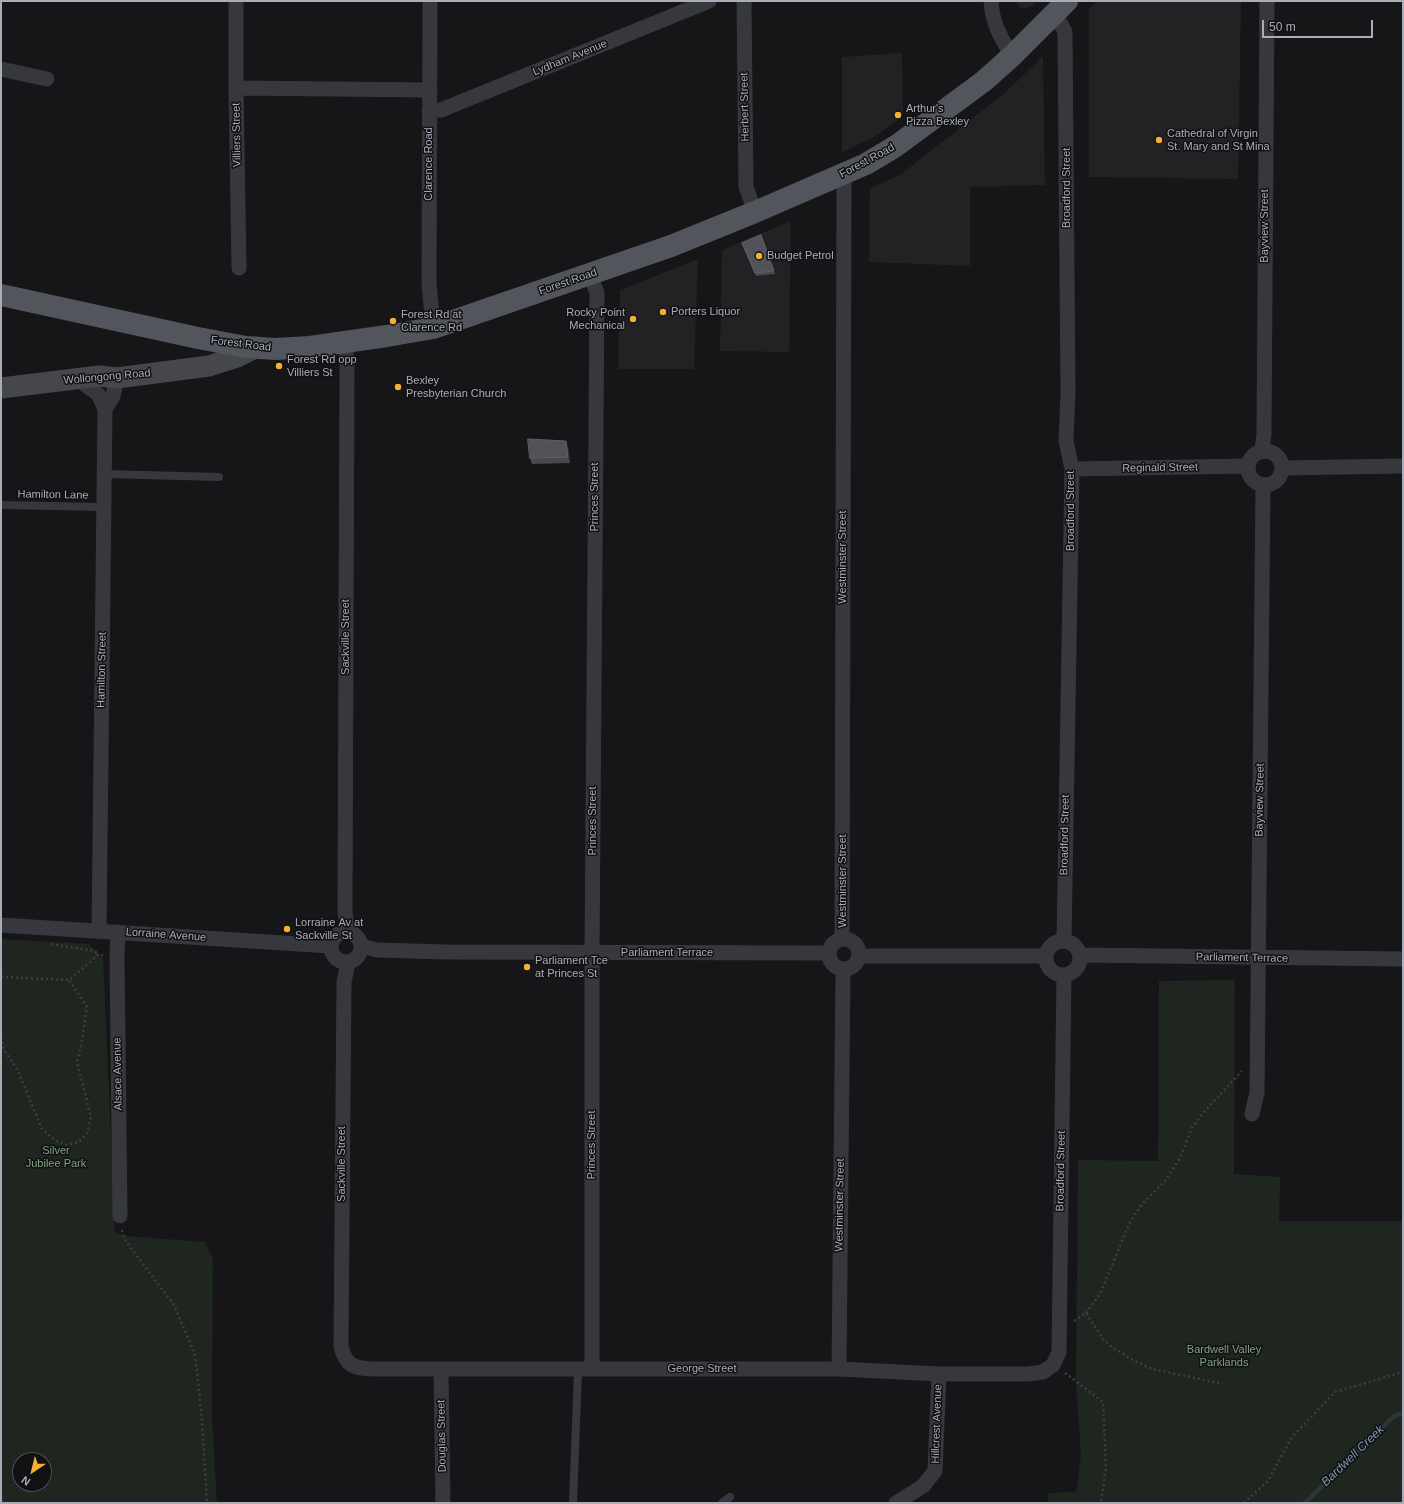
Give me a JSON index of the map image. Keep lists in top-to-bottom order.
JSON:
{
  "streets": {
    "main road": ["Forest Road"],
    "street": [
      "Lydham Avenue",
      "Herbert Street",
      "Villiers Street",
      "Clarence Road",
      "Broadford Street",
      "Bayview Street",
      "Wollongong Road",
      "Reginald Street",
      "Princes Street",
      "Westminster Street",
      "Sackville Street",
      "Hamilton Street",
      "Lorraine Avenue",
      "Parliament Terrace",
      "Alsace Avenue",
      "George Street",
      "Hillcrest Avenue",
      "Douglas Street"
    ],
    "lane": ["Hamilton Lane"]
  },
  "crossings": [
    ["Lydham Avenue", "Clarence Road"],
    ["Herbert Street", "Forest Road"],
    ["Forest Road", "Clarence Road"],
    ["Forest Road", "Broadford Street"],
    ["Forest Road", "Wollongong Road"],
    ["Forest Road", "Princes Street"],
    ["Forest Road", "Westminster Street"],
    ["Forest Road", "Sackville Street"],
    ["Broadford Street", "Reginald Street"],
    ["Broadford Street", "Parliament Terrace"],
    ["Broadford Street", "George Street"],
    ["Bayview Street", "Reginald Street"],
    ["Bayview Street", "Parliament Terrace"],
    ["Wollongong Road", "Hamilton Street"],
    ["Hamilton Lane", "Hamilton Street"],
    ["Princes Street", "Parliament Terrace"],
    ["Princes Street", "George Street"],
    ["Westminster Street", "Parliament Terrace"],
    ["Westminster Street", "George Street"],
    ["Sackville Street", "Lorraine Avenue"],
    ["Sackville Street", "Parliament Terrace"],
    ["Sackville Street", "George Street"],
    ["Hamilton Street", "Lorraine Avenue"],
    ["Lorraine Avenue", "Parliament Terrace"],
    ["Lorraine Avenue", "Alsace Avenue"],
    ["George Street", "Hillcrest Avenue"],
    ["George Street", "Douglas Street"]
  ],
  "water": ["Bardwell Creek"],
  "parks": ["Silver Jubilee Park", "Bardwell Valley Parklands"],
  "places": [
    "Arthur's Pizza Bexley",
    "Cathedral of Virgin St. Mary and St Mina",
    "Budget Petrol",
    "Porters Liquor",
    "Rocky Point Mechanical",
    "Forest Rd at Clarence Rd",
    "Forest Rd opp Villiers St",
    "Bexley Presbyterian Church",
    "Lorraine Av at Sackville St",
    "Parliament Tce at Princes St"
  ],
  "scale_bar": "50 m",
  "north": "bottom left"
}
